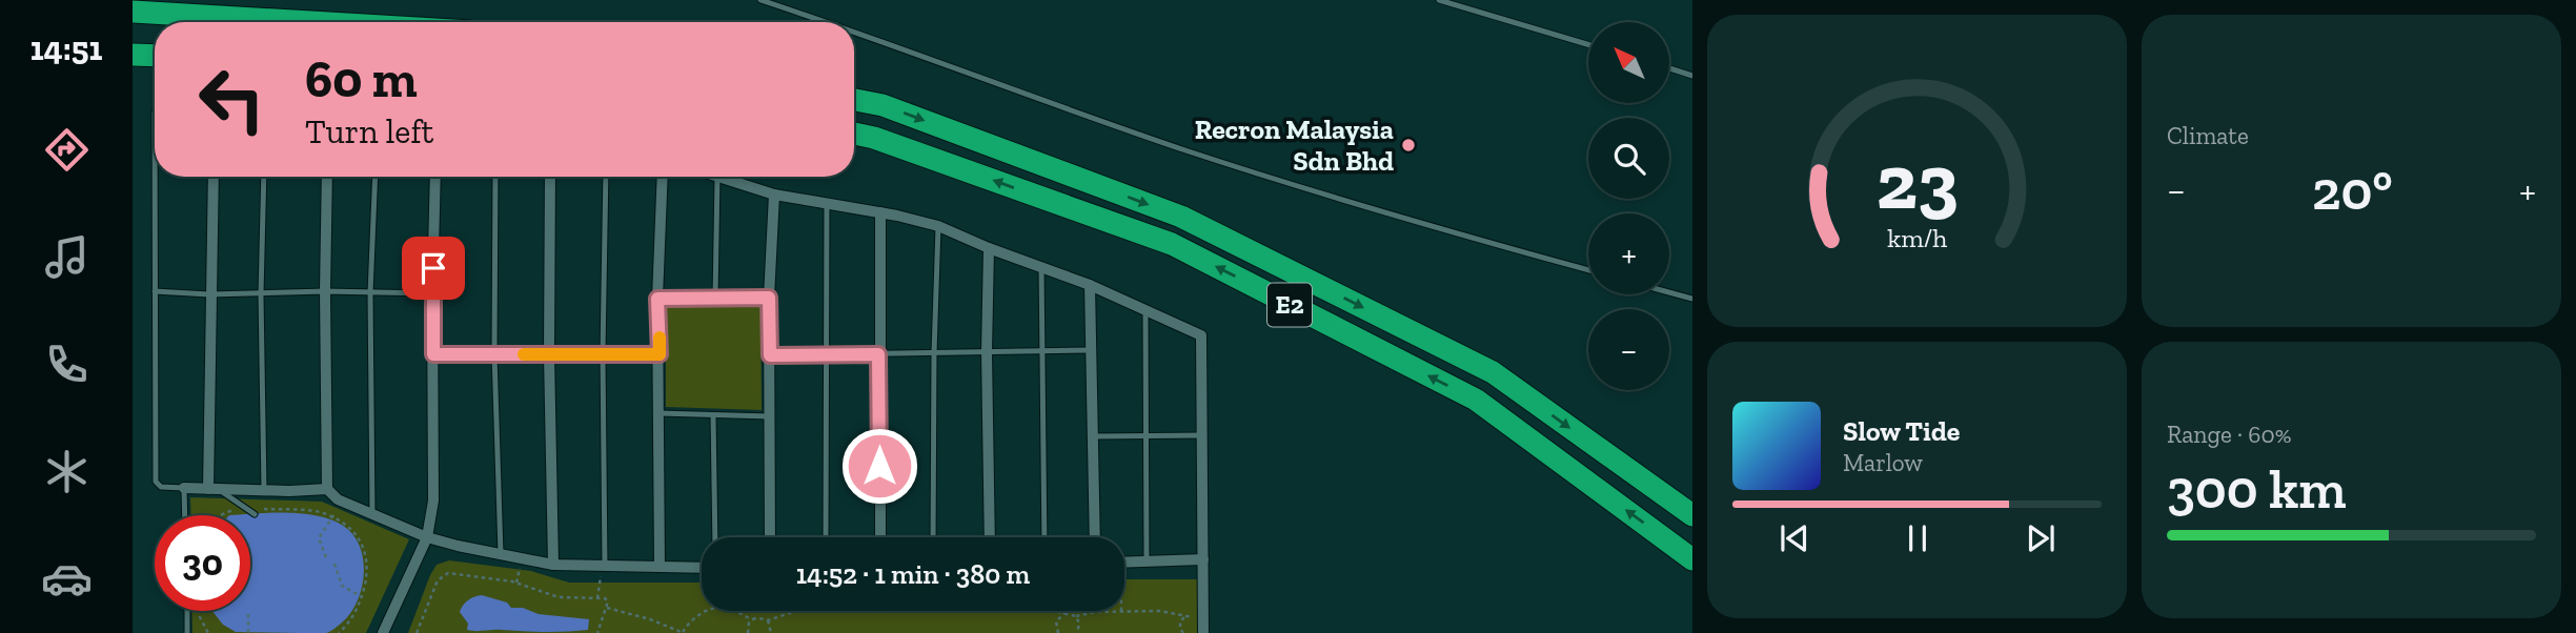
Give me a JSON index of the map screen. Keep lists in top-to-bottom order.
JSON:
{
  "streets": {
    "highway": ["E2"]
  },
  "places": ["Recron Malaysia Sdn Bhd"],
  "north": "top left",
  "page": {
    "tabs": "14:51",
    "tile": [
      "Climate",
      ["Range · 60%", "300 km"]
    ],
    "map_buttons": ["+", "−"],
    "turn": ["60 m", "Turn left"],
    "heat": ["−", "20°", "+"],
    "song": ["Slow Tide", "Marlow"],
    "limit": "30",
    "trip": "14:52 · 1 min · 380 m",
    "gauge": ["23", "km/h"]
  }
}
